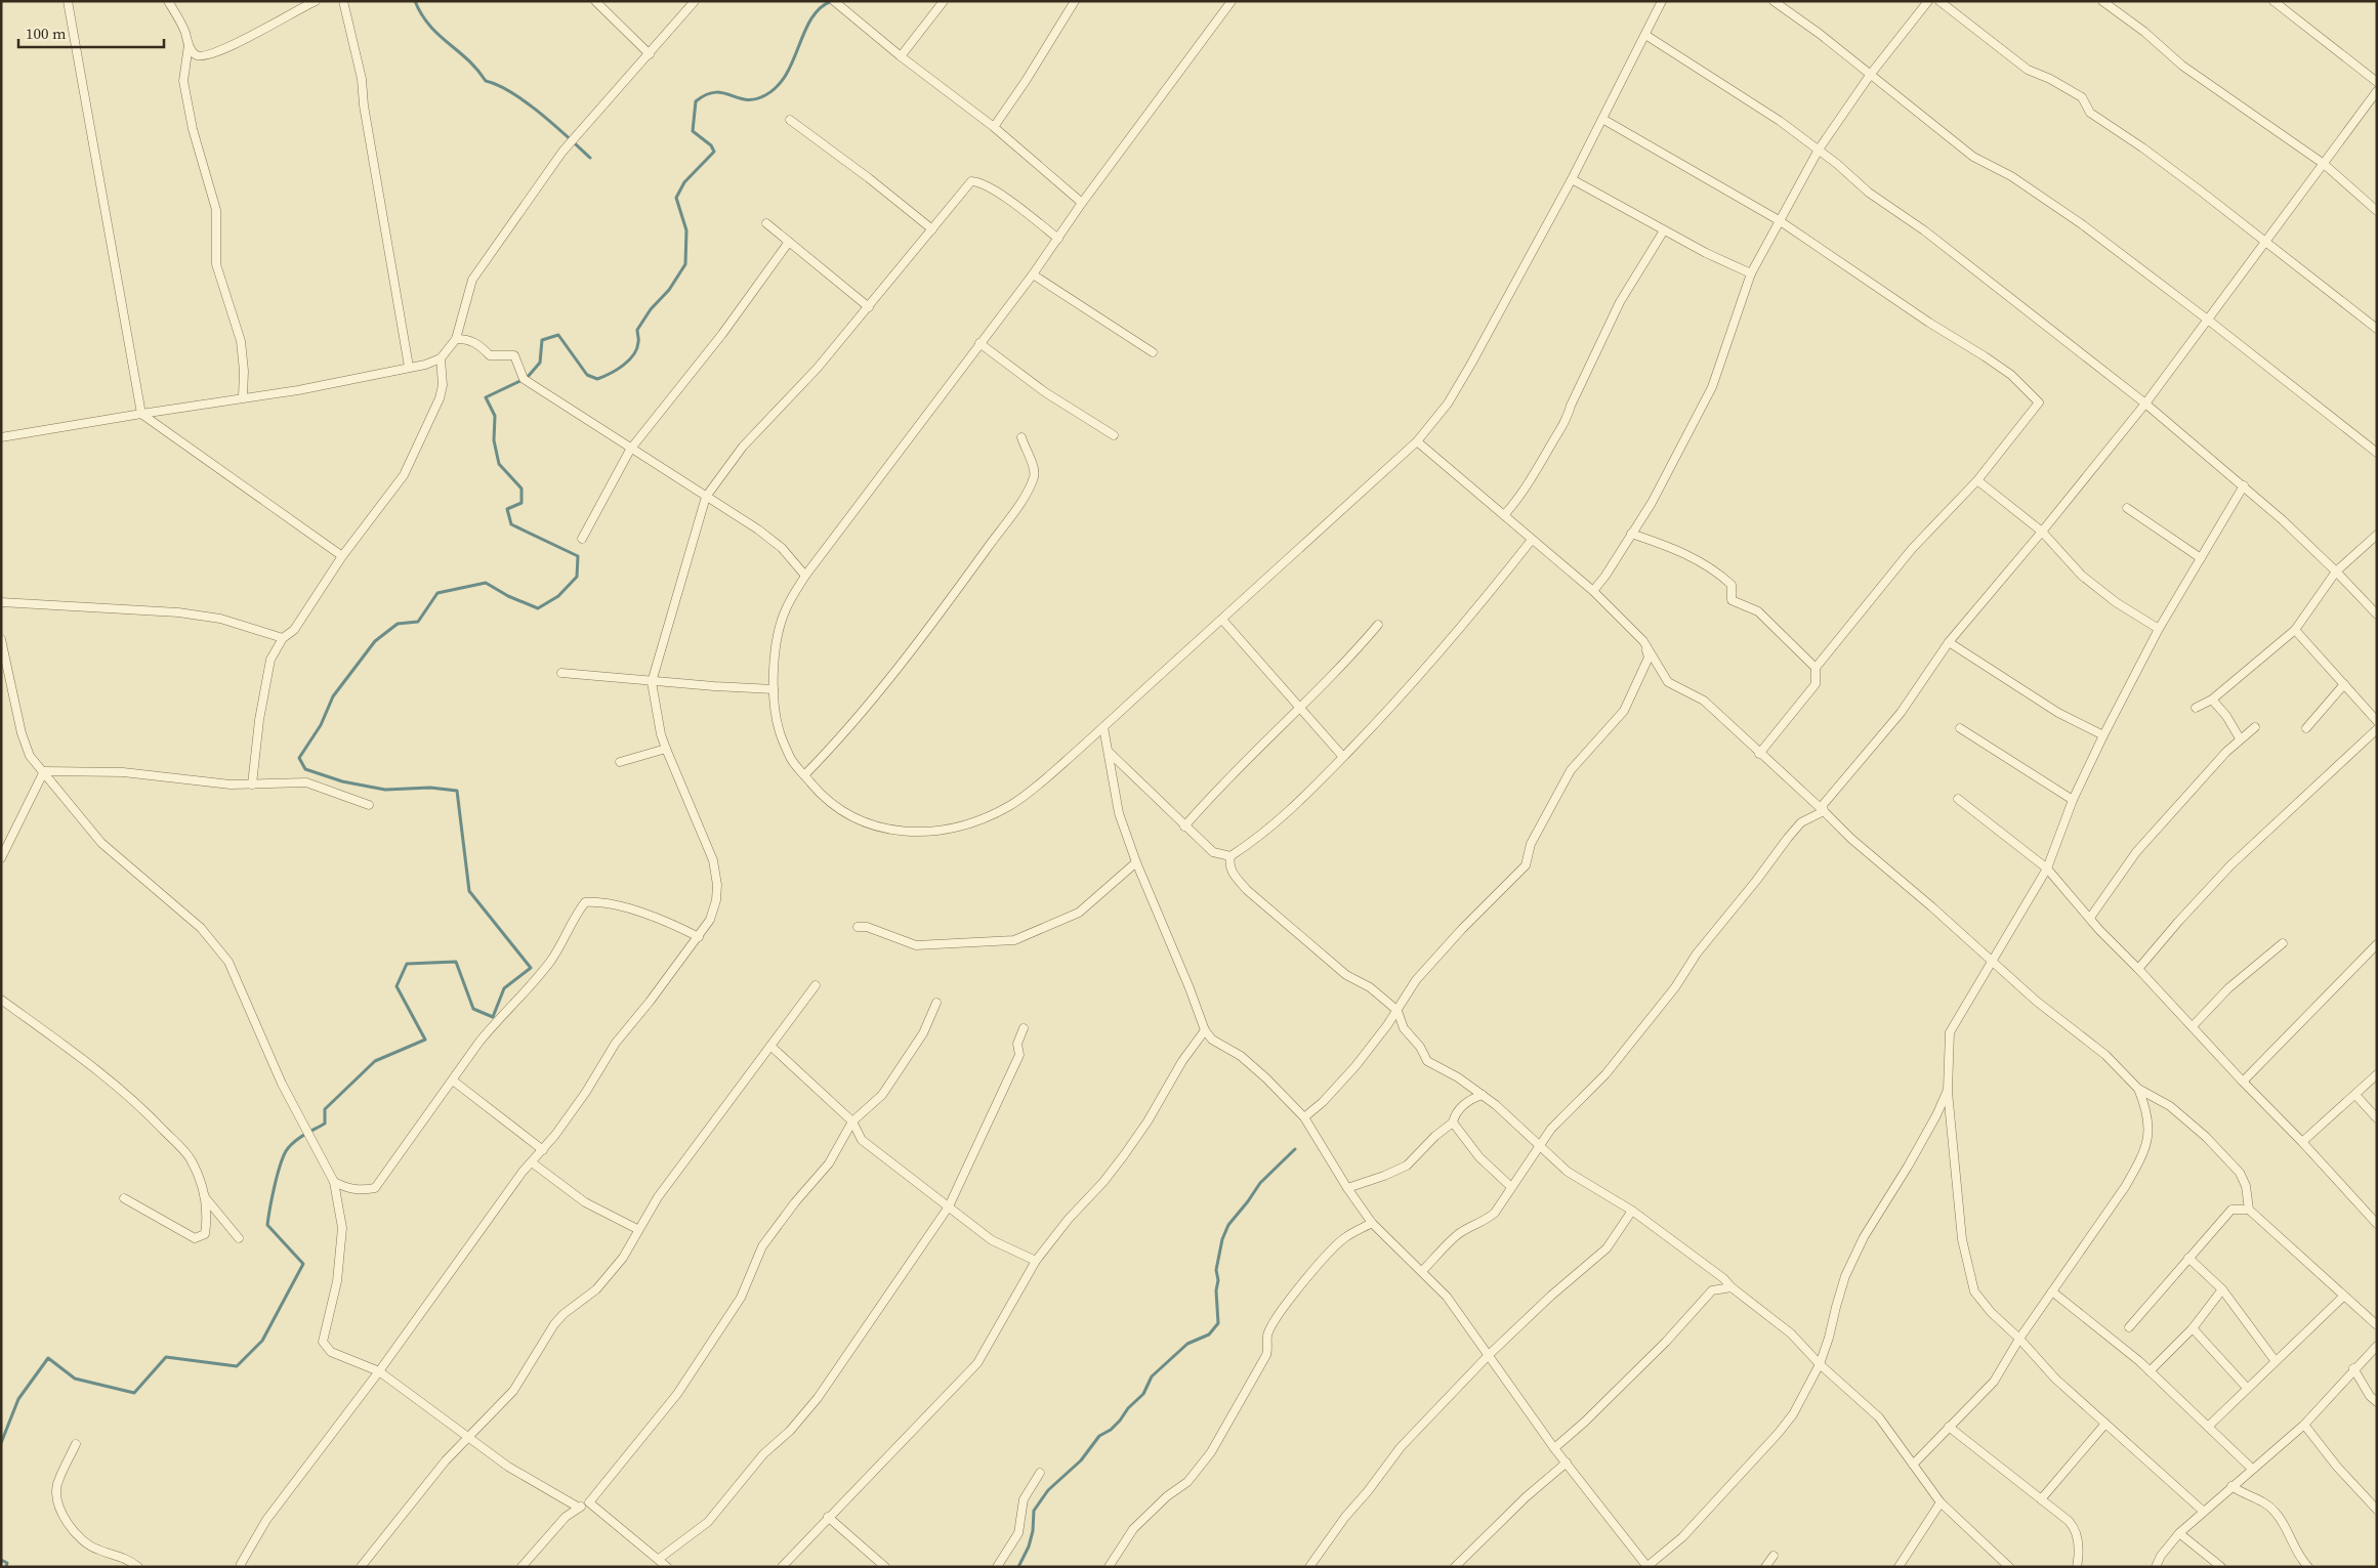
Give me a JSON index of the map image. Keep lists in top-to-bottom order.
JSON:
{
  "scale_bar": "100 m"
}
